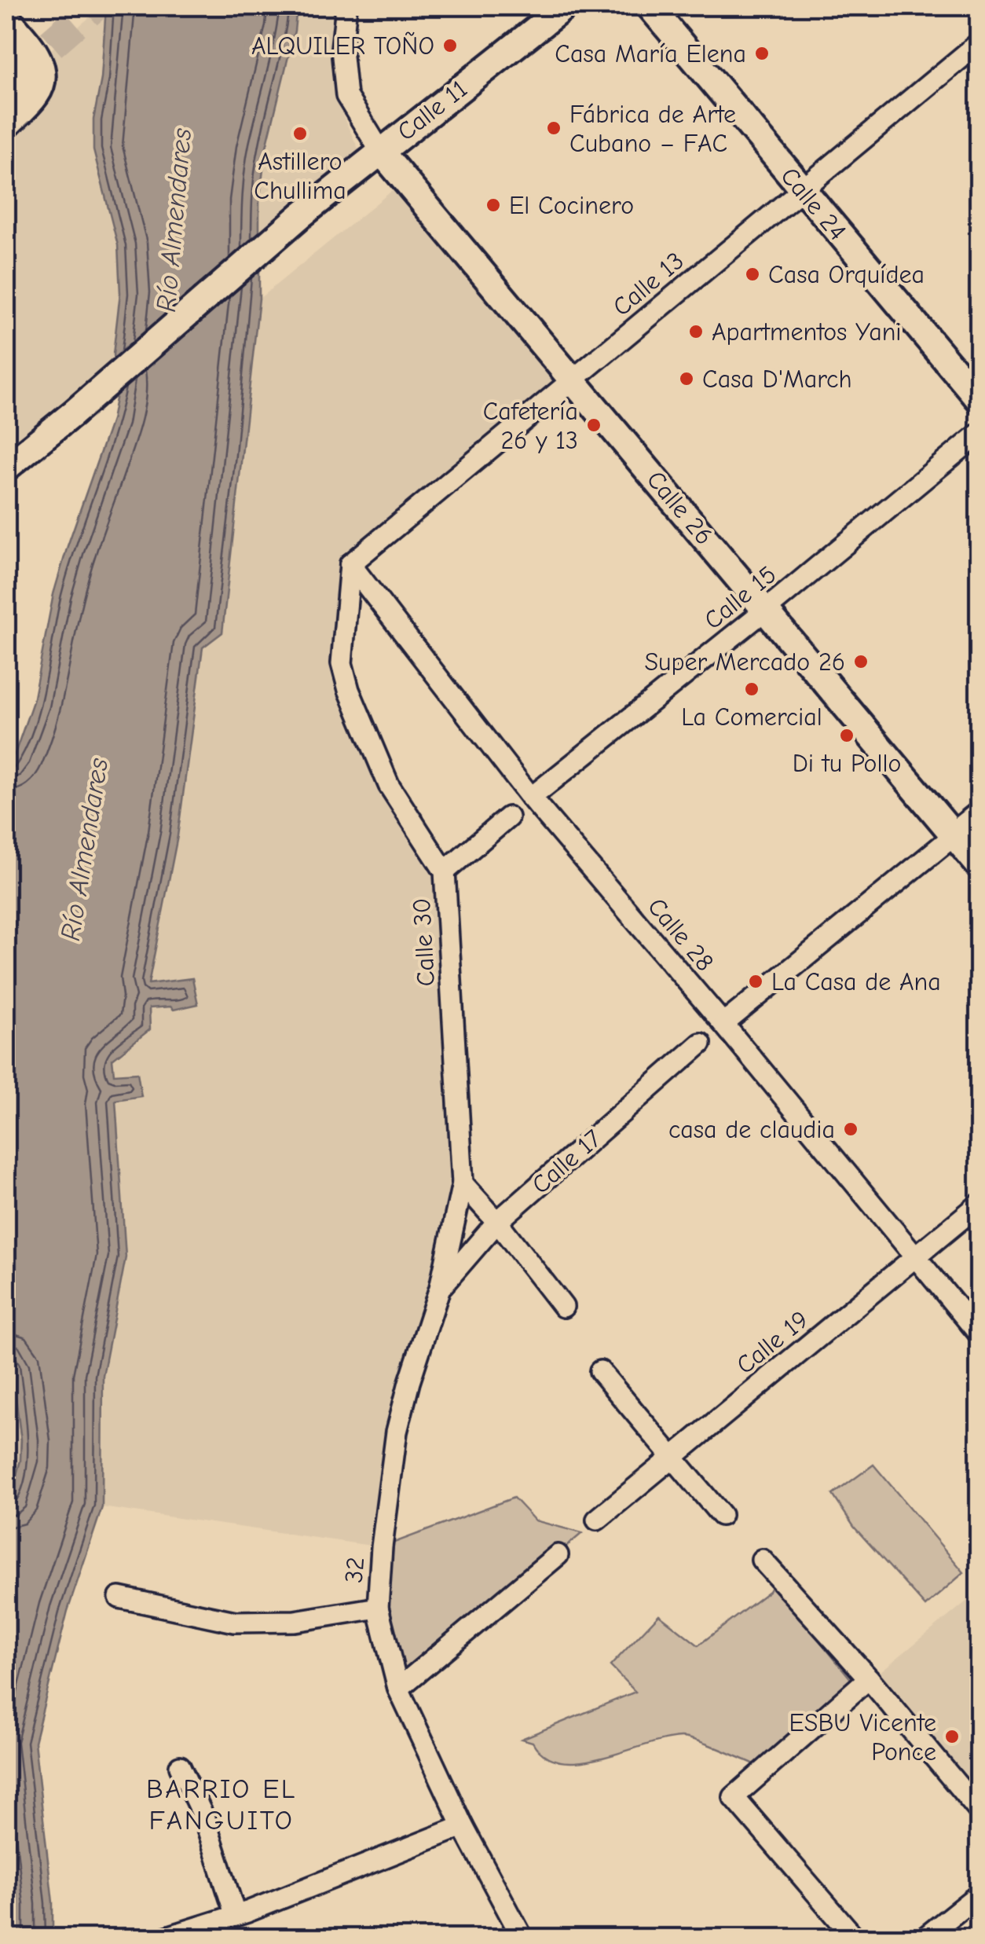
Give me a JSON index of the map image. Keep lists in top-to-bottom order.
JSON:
{
  "streets": {
    "street": [
      "Calle 11",
      "Calle 24",
      "Calle 13",
      "Calle 26",
      "Calle 15",
      "Calle 28",
      "Calle 30",
      "Calle 17",
      "Calle 19",
      "32"
    ]
  },
  "crossings": [
    ["Calle 11", "Calle 26"],
    ["Calle 24", "Calle 13"],
    ["Calle 13", "Calle 26"],
    ["Calle 13", "Calle 28"],
    ["Calle 13", "Calle 30"],
    ["Calle 26", "Calle 15"],
    ["Calle 15", "Calle 28"],
    ["Calle 28", "Calle 30"],
    ["Calle 28", "Calle 19"],
    ["Calle 30", "32"],
    ["Calle 17", "32"]
  ],
  "districts": ["BARRIO EL FANGUITO"],
  "water": ["Río Almendares"],
  "places": [
    "ALQUILER TOÑO",
    "Casa María Elena",
    "Fábrica de Arte Cubano – FAC",
    "Astillero Chullima",
    "El Cocinero",
    "Casa Orquídea",
    "Apartmentos Yani",
    "Casa D'March",
    "Cafetería 26 y 13",
    "Super Mercado 26",
    "La Comercial",
    "Di tu Pollo",
    "La Casa de Ana",
    "casa de claudia",
    "ESBU Vicente Ponce"
  ]
}
